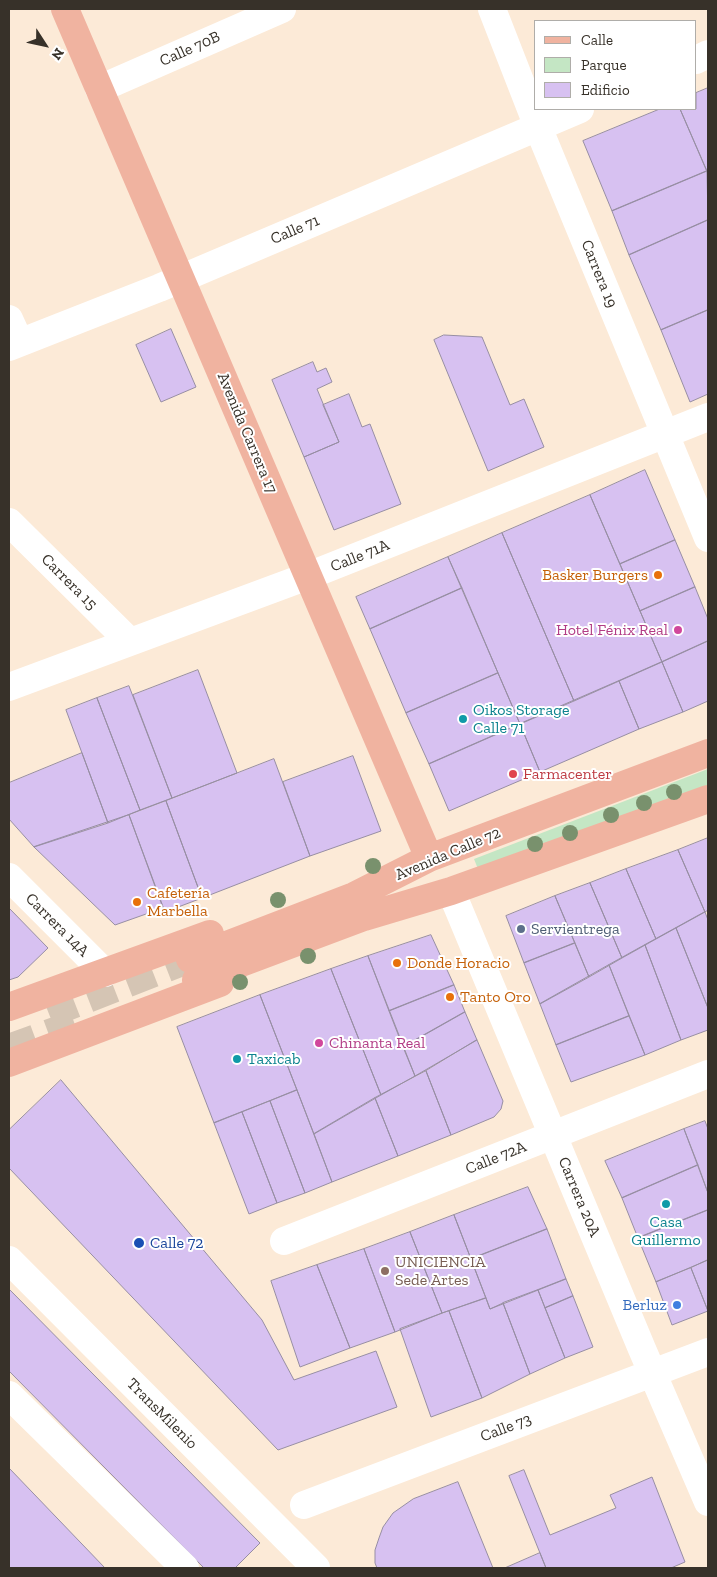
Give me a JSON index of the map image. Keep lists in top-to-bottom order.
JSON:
{
  "streets": {
    "main road": ["Avenida Carrera 17", "Avenida Calle 72"],
    "street": [
      "Calle 70B",
      "Calle 71",
      "Carrera 19",
      "Calle 71A",
      "Carrera 15",
      "Carrera 14A",
      "Calle 72A",
      "Carrera 20A",
      "TransMilenio",
      "Calle 73"
    ]
  },
  "crossings": [
    ["Calle 70B", "Avenida Carrera 17"],
    ["Calle 71", "Carrera 19"],
    ["Calle 71", "Avenida Carrera 17"],
    ["Carrera 19", "Calle 71A"],
    ["Avenida Carrera 17", "Calle 71A"],
    ["Avenida Carrera 17", "Avenida Calle 72"],
    ["Calle 71A", "Carrera 15"],
    ["Avenida Calle 72", "Carrera 20A"],
    ["Calle 72A", "Carrera 20A"],
    ["Carrera 20A", "Calle 73"]
  ],
  "places": [
    "Basker Burgers",
    "Hotel Fénix Real",
    "Oikos Storage Calle 71",
    "Farmacenter",
    "Cafetería Marbella",
    "Servientrega",
    "Donde Horacio",
    "Tanto Oro",
    "Chinanta Real",
    "Taxicab",
    "Casa Guillermo",
    "Calle 72",
    "UNICIENCIA Sede Artes",
    "Berluz"
  ],
  "legend": ["Calle", "Parque", "Edificio"],
  "north": "bottom right"
}
